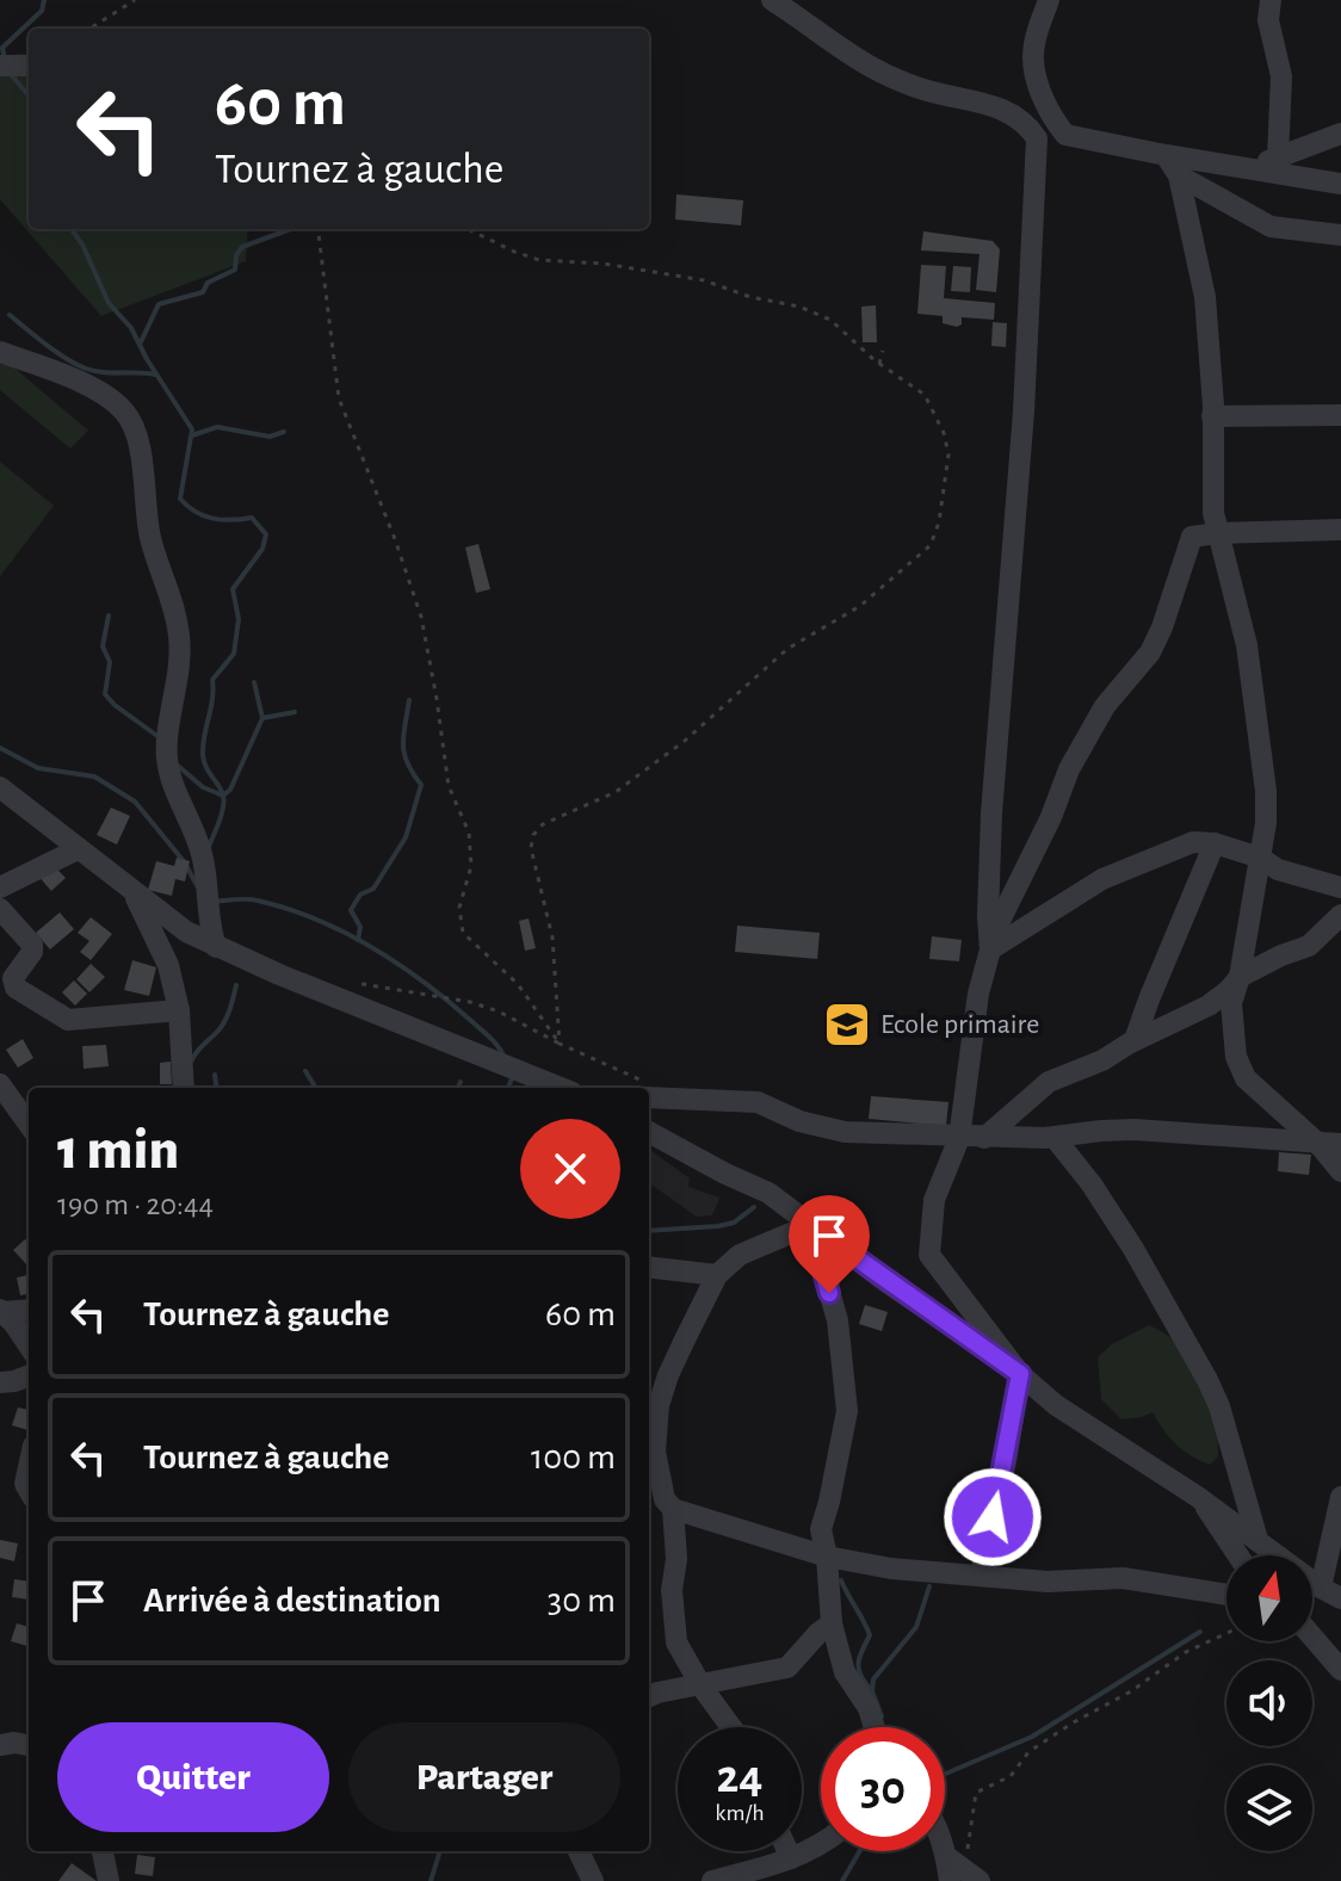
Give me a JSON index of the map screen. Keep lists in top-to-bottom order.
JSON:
{
  "places": {
    "school or university": ["Ecole primaire"]
  },
  "north": "top",
  "page": {
    "turn": ["60 m", "Tournez à gauche"],
    "heading": ["1 min", "190 m · 20:44"],
    "list": [
      {
        "name": "Tournez à gauche",
        "value": "60 m"
      },
      {
        "name": "Tournez à gauche",
        "value": "100 m"
      },
      {
        "name": "Arrivée à destination",
        "value": "30 m"
      }
    ],
    "buttons": ["Quitter", "Partager"],
    "speed": "24 km/h",
    "limit": "30"
  }
}
